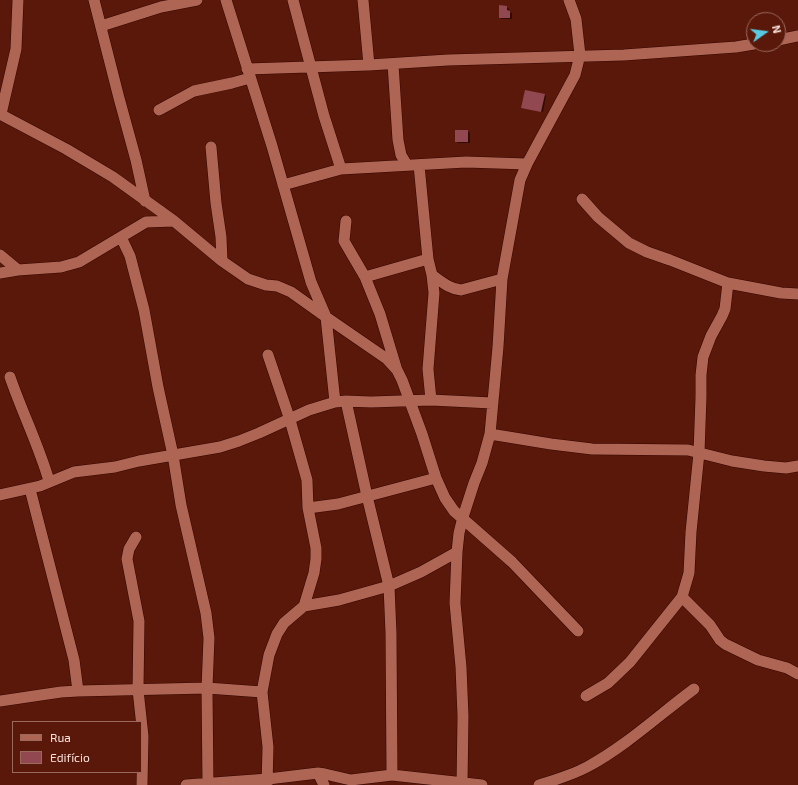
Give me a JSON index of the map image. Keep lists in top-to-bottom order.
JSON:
{
  "legend": ["Rua", "Edifício"],
  "north": "right"
}
